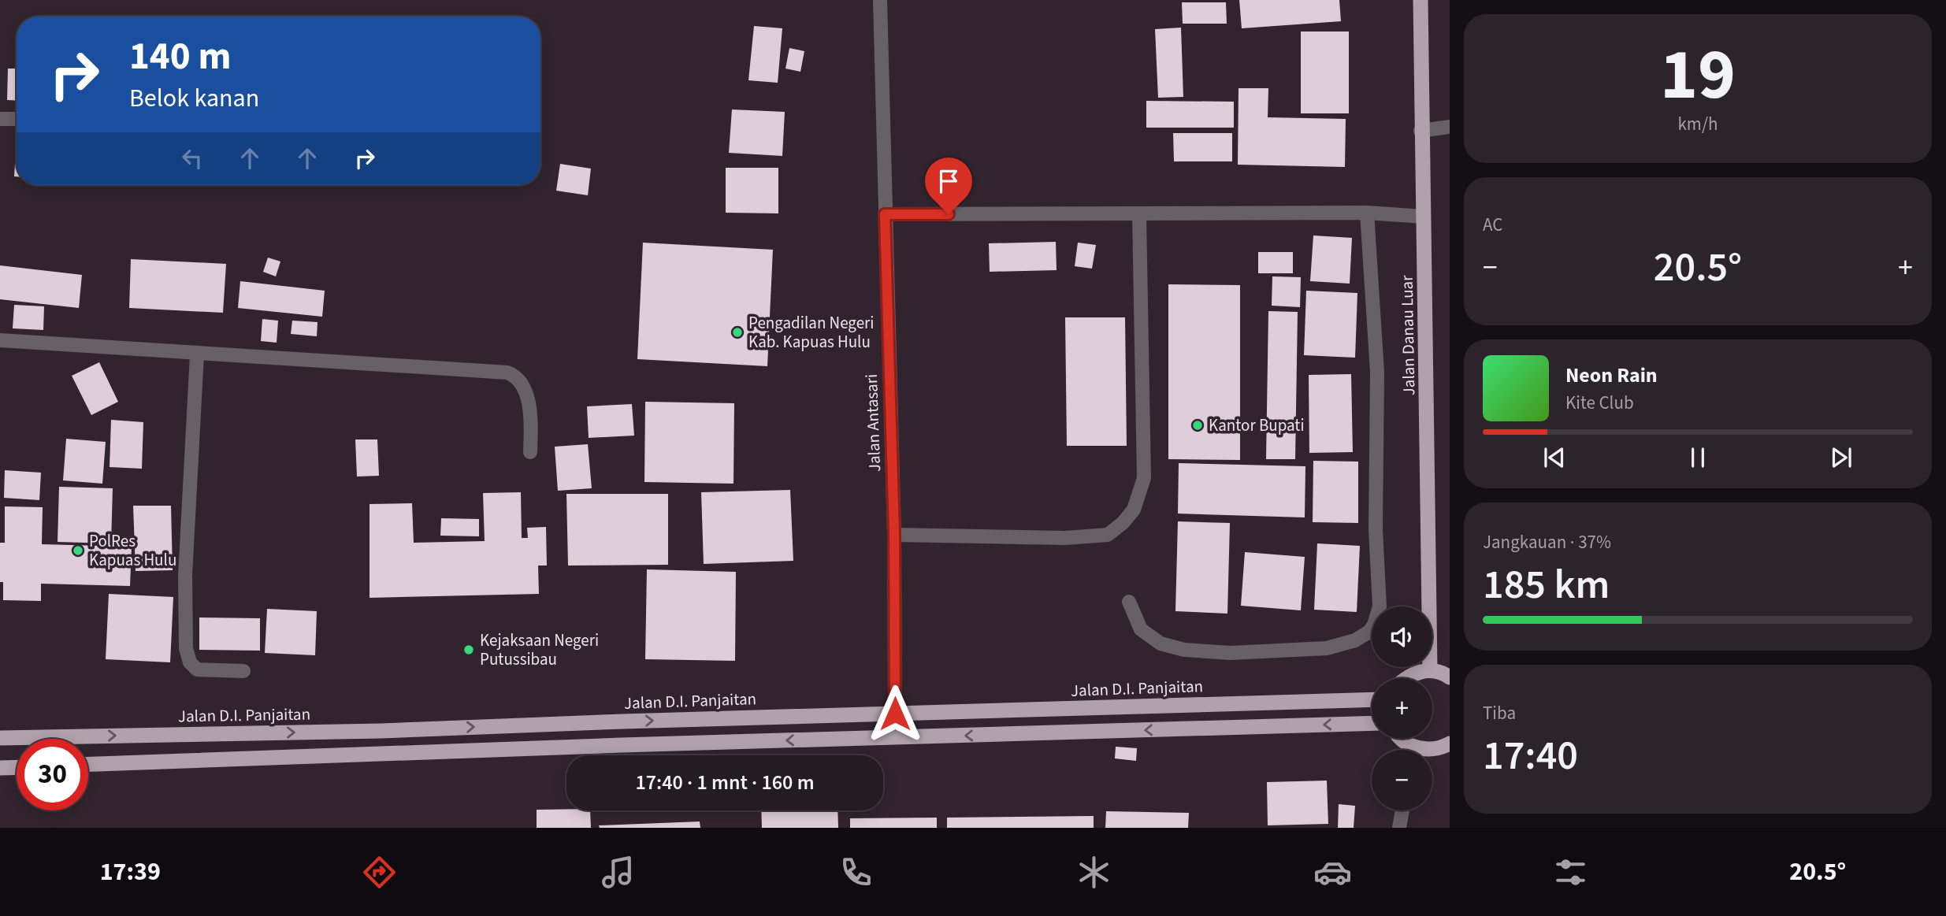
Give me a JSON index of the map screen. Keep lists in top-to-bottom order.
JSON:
{
  "streets": {
    "highway": ["Jalan Danau Luar", "Jalan D.I. Panjaitan"],
    "street": ["Jalan Antasari"]
  },
  "crossings": [
    ["Jalan Antasari", "Jalan D.I. Panjaitan"]
  ],
  "places": [
    "Pengadilan Negeri Kab. Kapuas Hulu",
    "Kantor Bupati",
    "PolRes Kapuas Hulu",
    "Kejaksaan Negeri Putussibau"
  ],
  "page": {
    "tile": [
      ["19", "km/h"],
      "AC",
      ["Jangkauan · 37%", "185 km"],
      ["Tiba", "17:40"]
    ],
    "turn": ["140 m", "Belok kanan"],
    "heat": ["−", "20.5°", "+"],
    "song": ["Neon Rain", "Kite Club"],
    "map_buttons": ["+", "−"],
    "limit": "30",
    "trip": "17:40 · 1 mnt · 160 m",
    "tabs": ["17:39", "20.5°"]
  }
}
